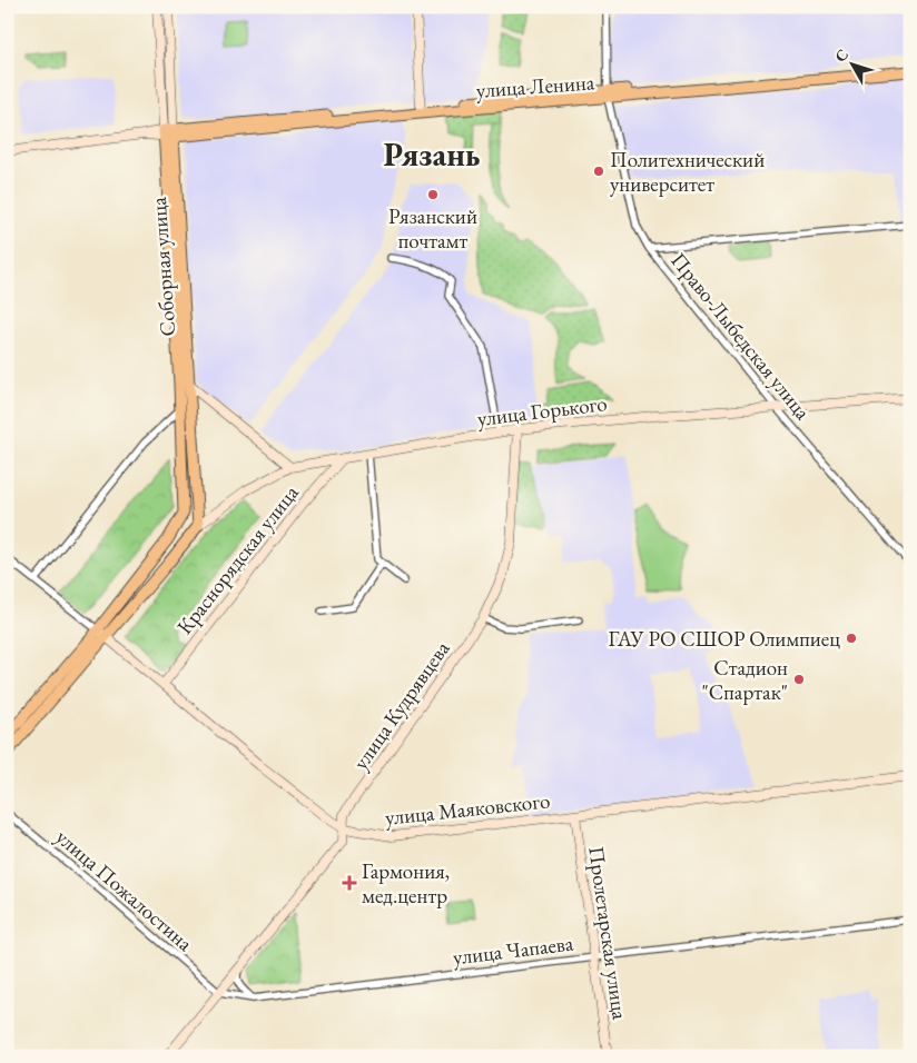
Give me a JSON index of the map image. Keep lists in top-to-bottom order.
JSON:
{
  "streets": {
    "main road": ["улица Ленина", "Соборная улица"],
    "street": [
      "Право-Лыбедская улица",
      "улица Горького",
      "Краснорядская улица",
      "улица Кудрявцева",
      "улица Маяковского",
      "улица Пожалостина",
      "Пролетарская улица",
      "улица Чапаева"
    ]
  },
  "crossings": [
    ["улица Ленина", "Соборная улица"],
    ["улица Ленина", "Право-Лыбедская улица"],
    ["Соборная улица", "улица Горького"],
    ["Соборная улица", "улица Маяковского"],
    ["Право-Лыбедская улица", "улица Горького"],
    ["улица Горького", "Краснорядская улица"],
    ["улица Горького", "улица Кудрявцева"],
    ["Краснорядская улица", "улица Маяковского"],
    ["улица Кудрявцева", "улица Маяковского"],
    ["улица Кудрявцева", "улица Пожалостина"],
    ["улица Кудрявцева", "улица Чапаева"],
    ["улица Маяковского", "Пролетарская улица"],
    ["улица Пожалостина", "улица Чапаева"],
    ["Пролетарская улица", "улица Чапаева"]
  ],
  "districts": ["Рязань"],
  "places": {
    "other": [
      "Политехнический университет",
      "Рязанский почтамт",
      "ГАУ РО СШОР Олимпиец",
      "Стадион \"Спартак\""
    ],
    "health": ["Гармония, мед.центр"]
  },
  "north": "top left"
}
